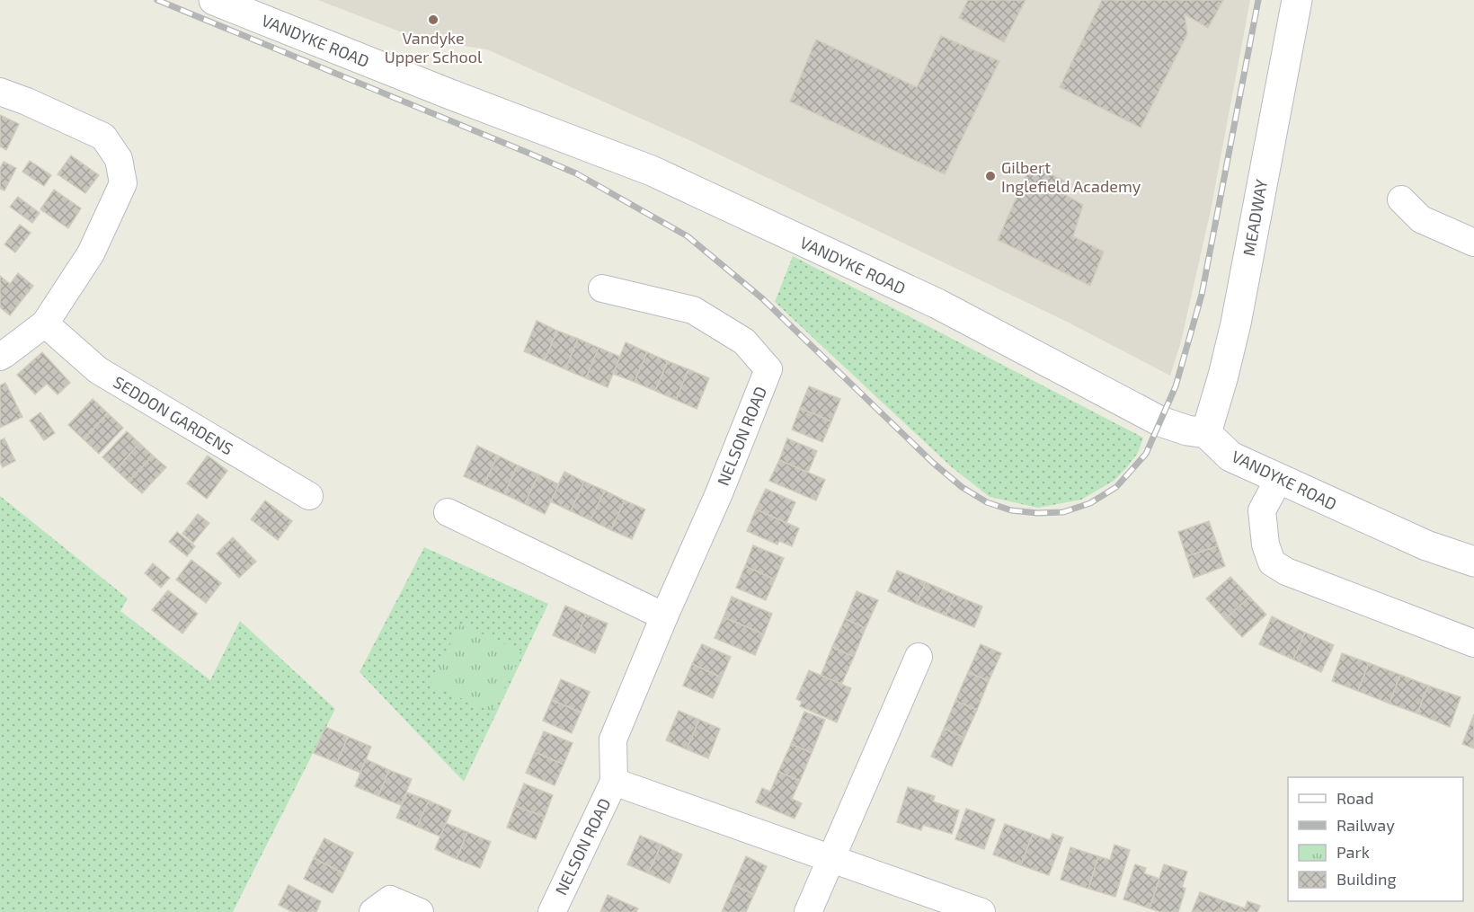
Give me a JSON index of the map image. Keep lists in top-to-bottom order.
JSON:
{
  "streets": {
    "street": [
      "VANDYKE ROAD",
      "MEADWAY",
      "SEDDON GARDENS",
      "NELSON ROAD"
    ]
  },
  "crossings": [
    ["VANDYKE ROAD", "MEADWAY"]
  ],
  "places": ["Vandyke Upper School", "Gilbert Inglefield Academy"],
  "legend": [
    "Road",
    "Railway",
    "Park",
    "Building"
  ]
}
